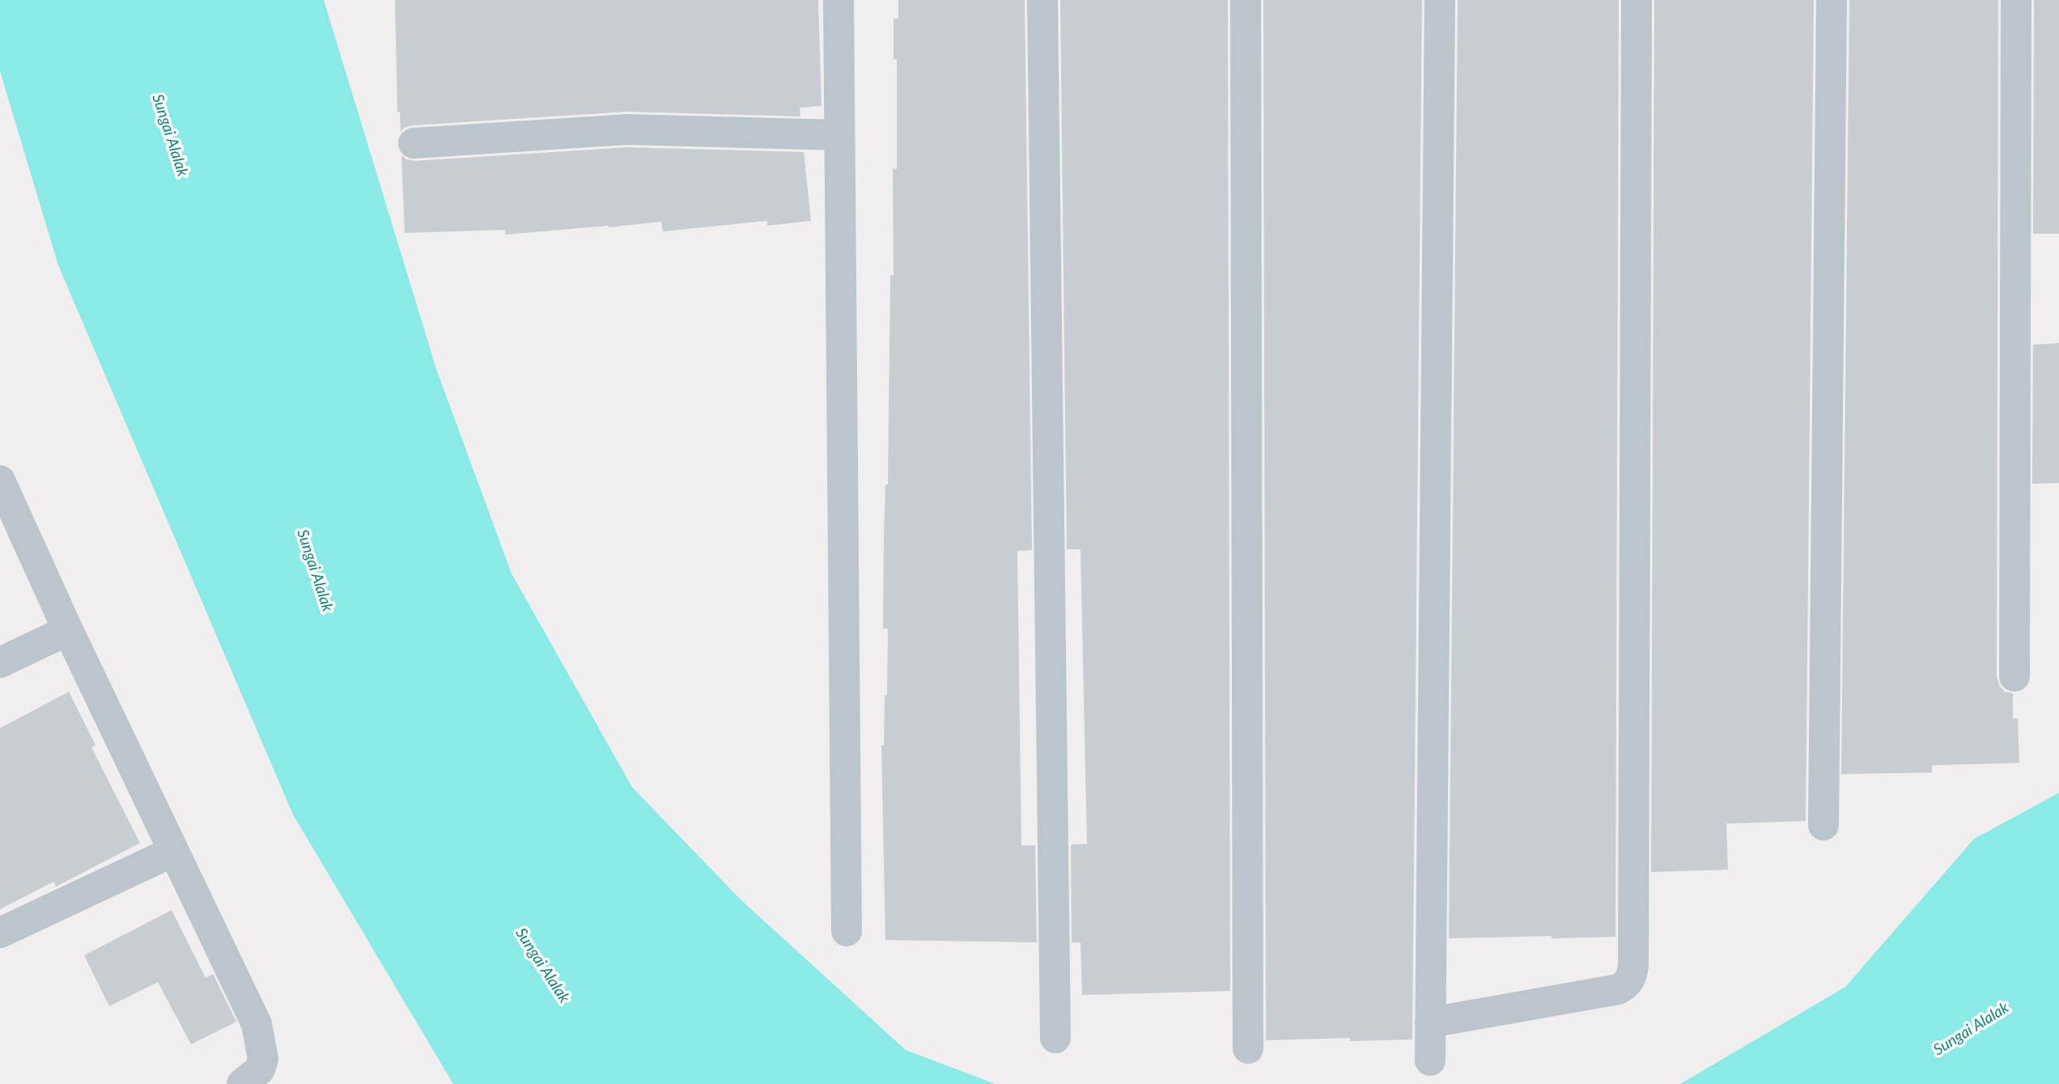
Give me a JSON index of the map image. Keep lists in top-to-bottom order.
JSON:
{
  "water": ["Sungai Alalak"]
}
